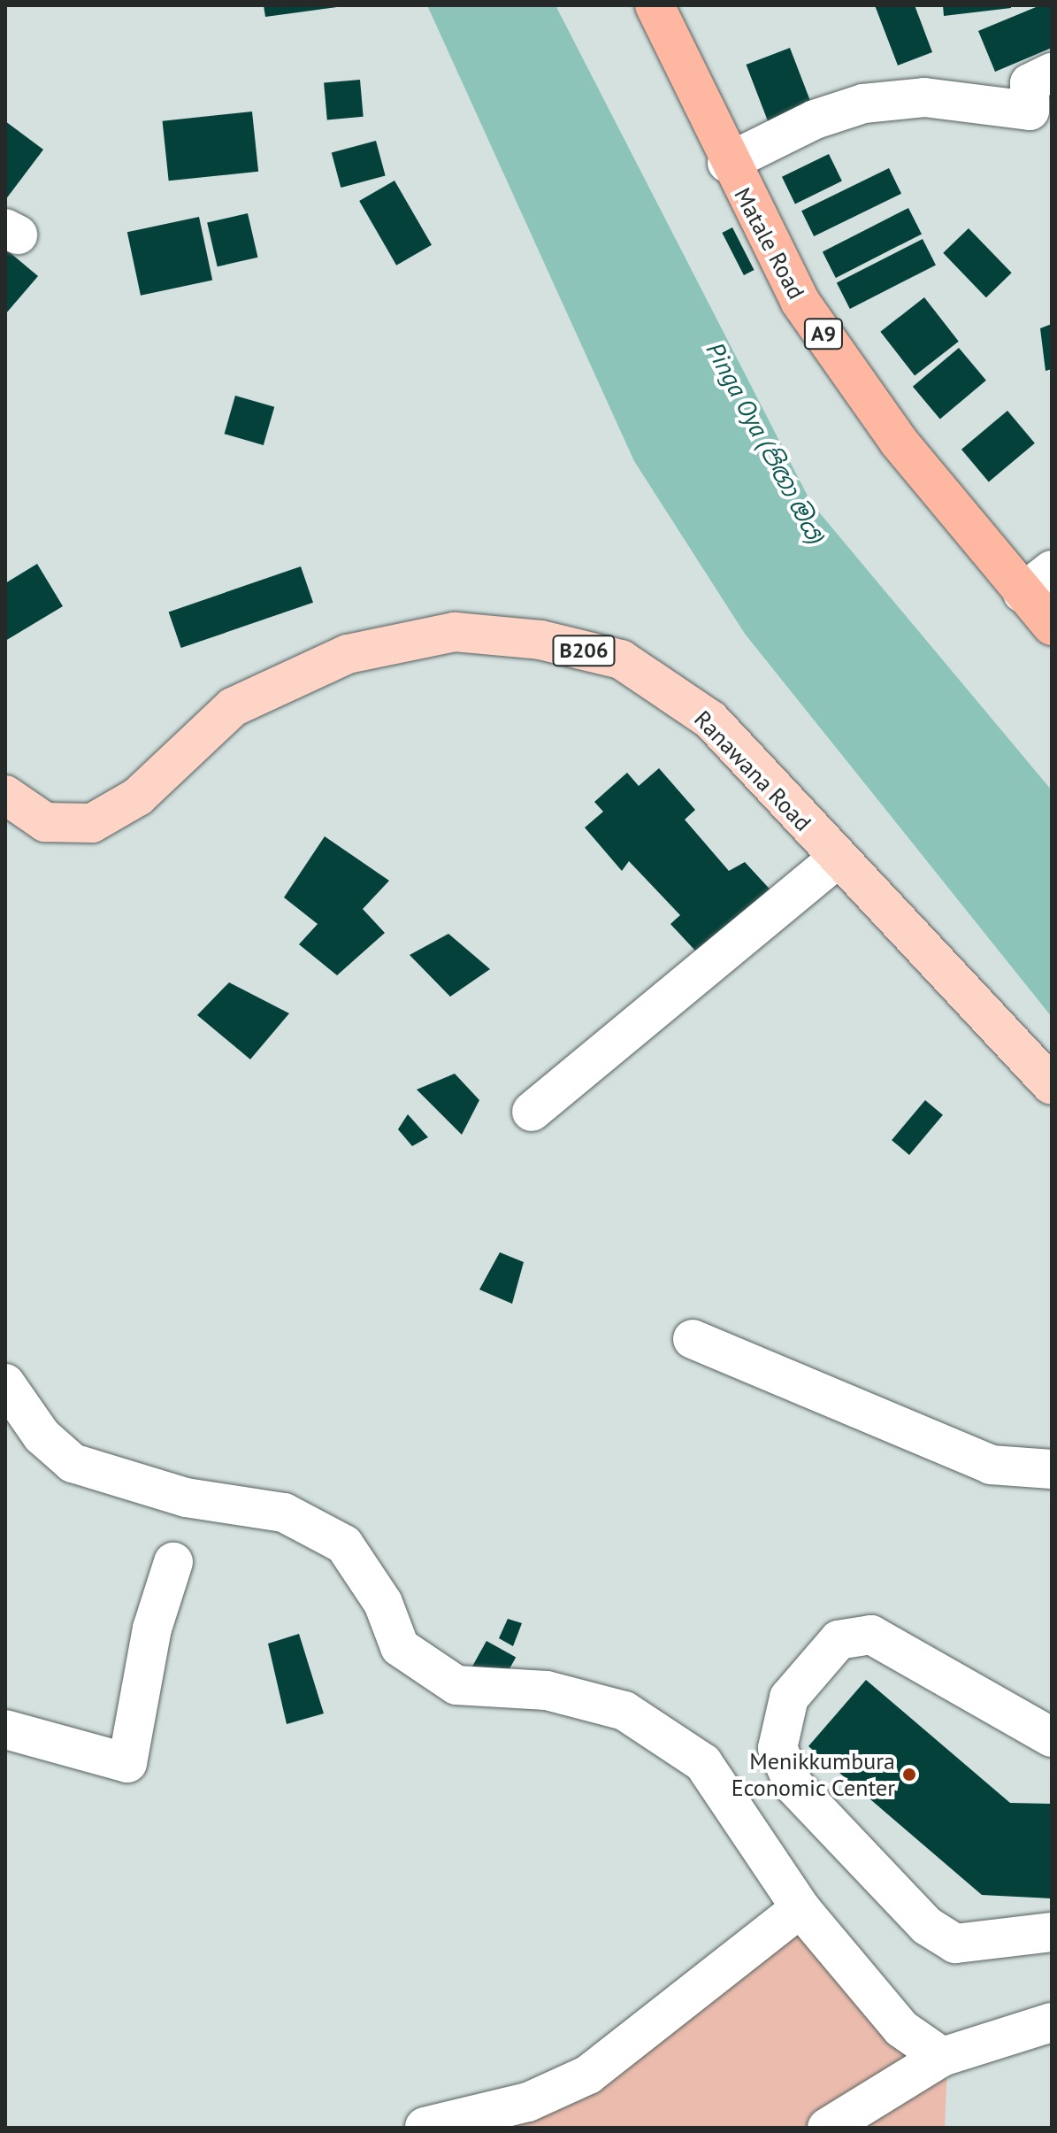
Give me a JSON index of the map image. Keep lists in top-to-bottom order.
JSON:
{
  "streets": {
    "highway": ["Matale Road", "A9"],
    "main road": ["B206", "Ranawana Road"]
  },
  "water": ["Pinga Oya (පිඟා ඔය)"],
  "places": ["Menikkumbura Economic Center"]
}
